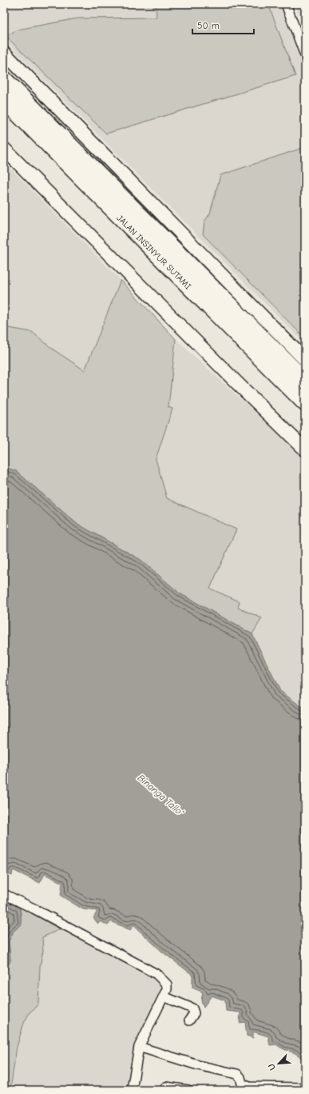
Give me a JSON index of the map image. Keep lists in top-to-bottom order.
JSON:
{
  "streets": {
    "highway": ["JALAN INSINYUR SUTAMI"]
  },
  "water": ["Binanga Tallo'"],
  "scale_bar": "50 m",
  "north": "bottom left"
}
